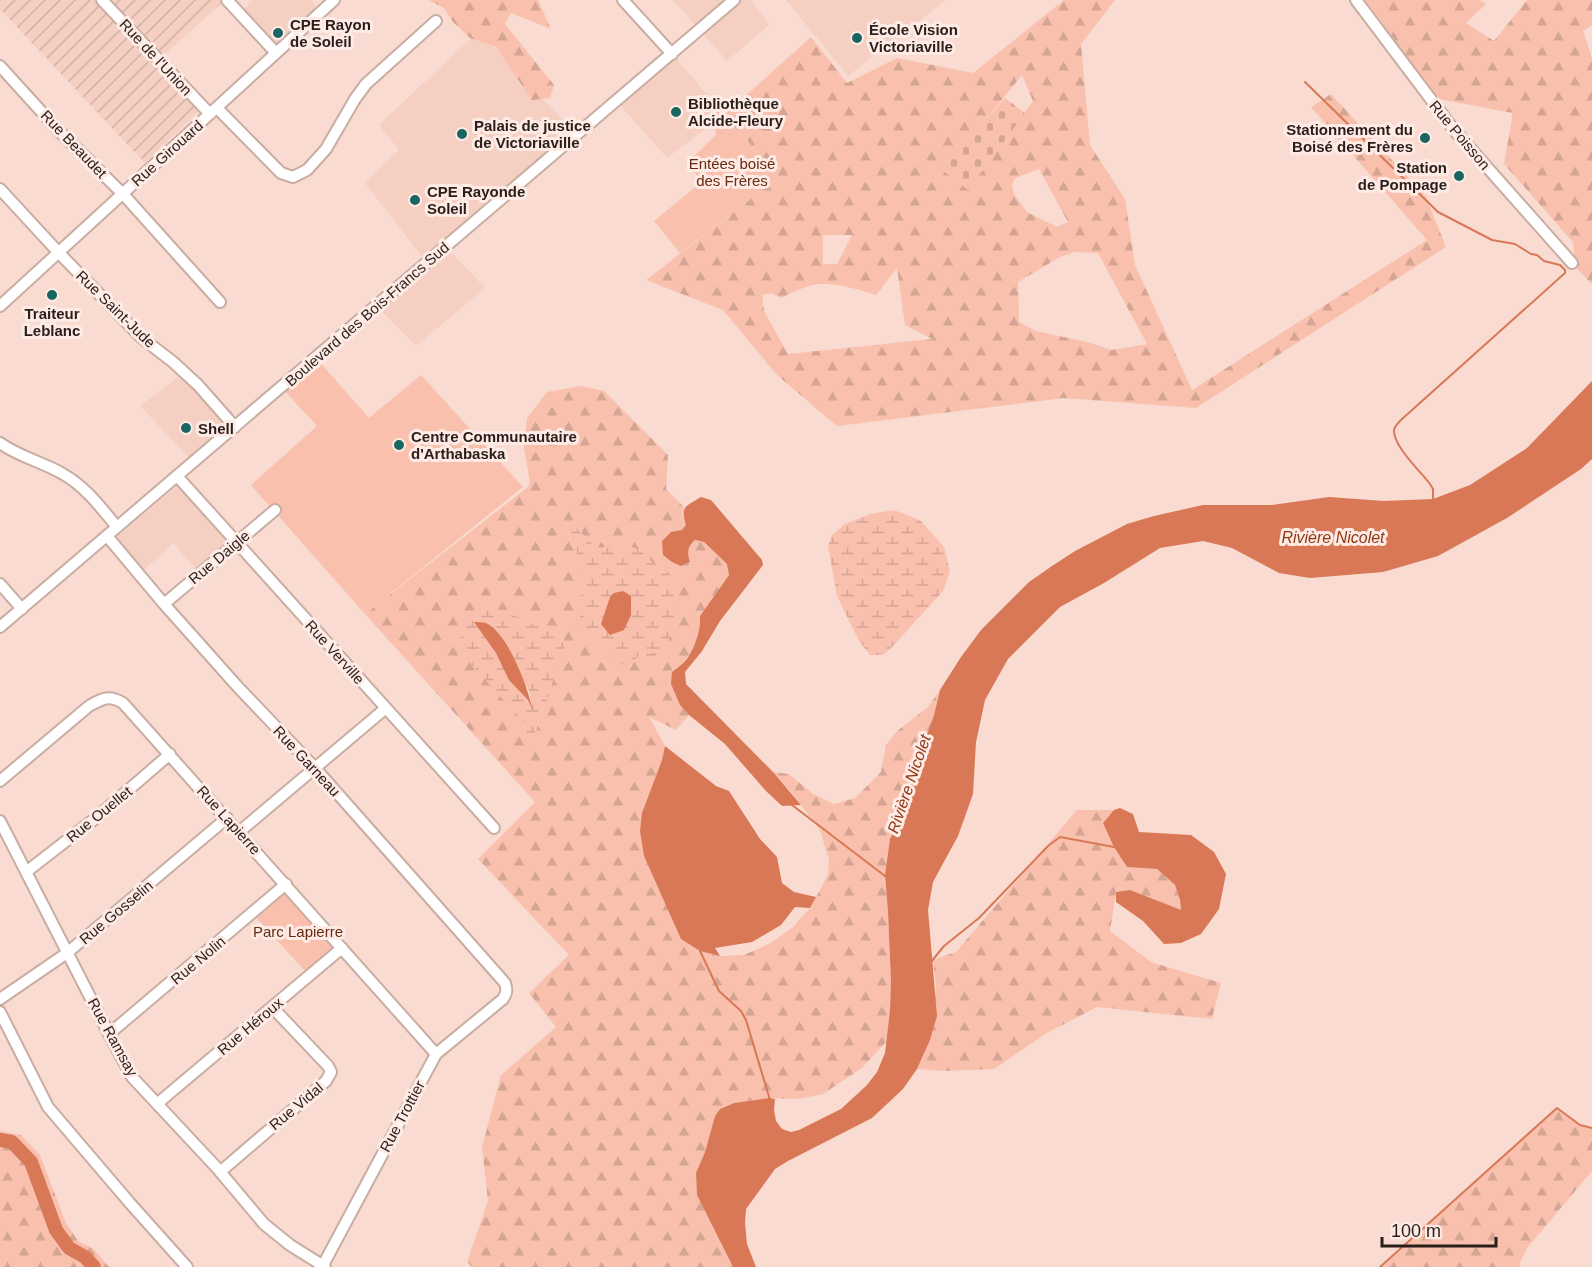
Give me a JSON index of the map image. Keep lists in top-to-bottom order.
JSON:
{
  "streets": {
    "street": [
      "Rue de l'Union",
      "Rue Poisson",
      "Rue Beaudet",
      "Rue Girouard",
      "Rue Saint-Jude",
      "Boulevard des Bois-Francs Sud",
      "Rue Daigle",
      "Rue Verville",
      "Rue Garneau",
      "Rue Ouellet",
      "Rue Lapierre",
      "Rue Gosselin",
      "Rue Nolin",
      "Rue Héroux",
      "Rue Ramsay",
      "Rue Vidal",
      "Rue Trottier"
    ]
  },
  "crossings": [
    ["Rue de l'Union", "Rue Girouard"],
    ["Rue Beaudet", "Rue Girouard"],
    ["Rue Girouard", "Rue Saint-Jude"],
    ["Rue Saint-Jude", "Boulevard des Bois-Francs Sud"],
    ["Boulevard des Bois-Francs Sud", "Rue Verville"],
    ["Boulevard des Bois-Francs Sud", "Rue Garneau"],
    ["Rue Daigle", "Rue Verville"],
    ["Rue Daigle", "Rue Garneau"],
    ["Rue Garneau", "Rue Trottier"],
    ["Rue Ouellet", "Rue Lapierre"],
    ["Rue Ouellet", "Rue Ramsay"],
    ["Rue Lapierre", "Rue Gosselin"],
    ["Rue Lapierre", "Rue Nolin"],
    ["Rue Lapierre", "Rue Héroux"],
    ["Rue Lapierre", "Rue Trottier"],
    ["Rue Gosselin", "Rue Ramsay"],
    ["Rue Nolin", "Rue Ramsay"],
    ["Rue Héroux", "Rue Ramsay"],
    ["Rue Héroux", "Rue Vidal"],
    ["Rue Ramsay", "Rue Vidal"],
    ["Rue Ramsay", "Rue Trottier"]
  ],
  "water": ["Rivière Nicolet"],
  "parks": ["Entées boisé des Frères", "Parc Lapierre"],
  "places": [
    "CPE Rayon de Soleil",
    "École Vision Victoriaville",
    "Bibliothèque Alcide-Fleury",
    "Palais de justice de Victoriaville",
    "Stationnement du Boisé des Frères",
    "Station de Pompage",
    "CPE Rayonde Soleil",
    "Traiteur Leblanc",
    "Shell",
    "Centre Communautaire d'Arthabaska"
  ],
  "scale_bar": "100 m"
}
